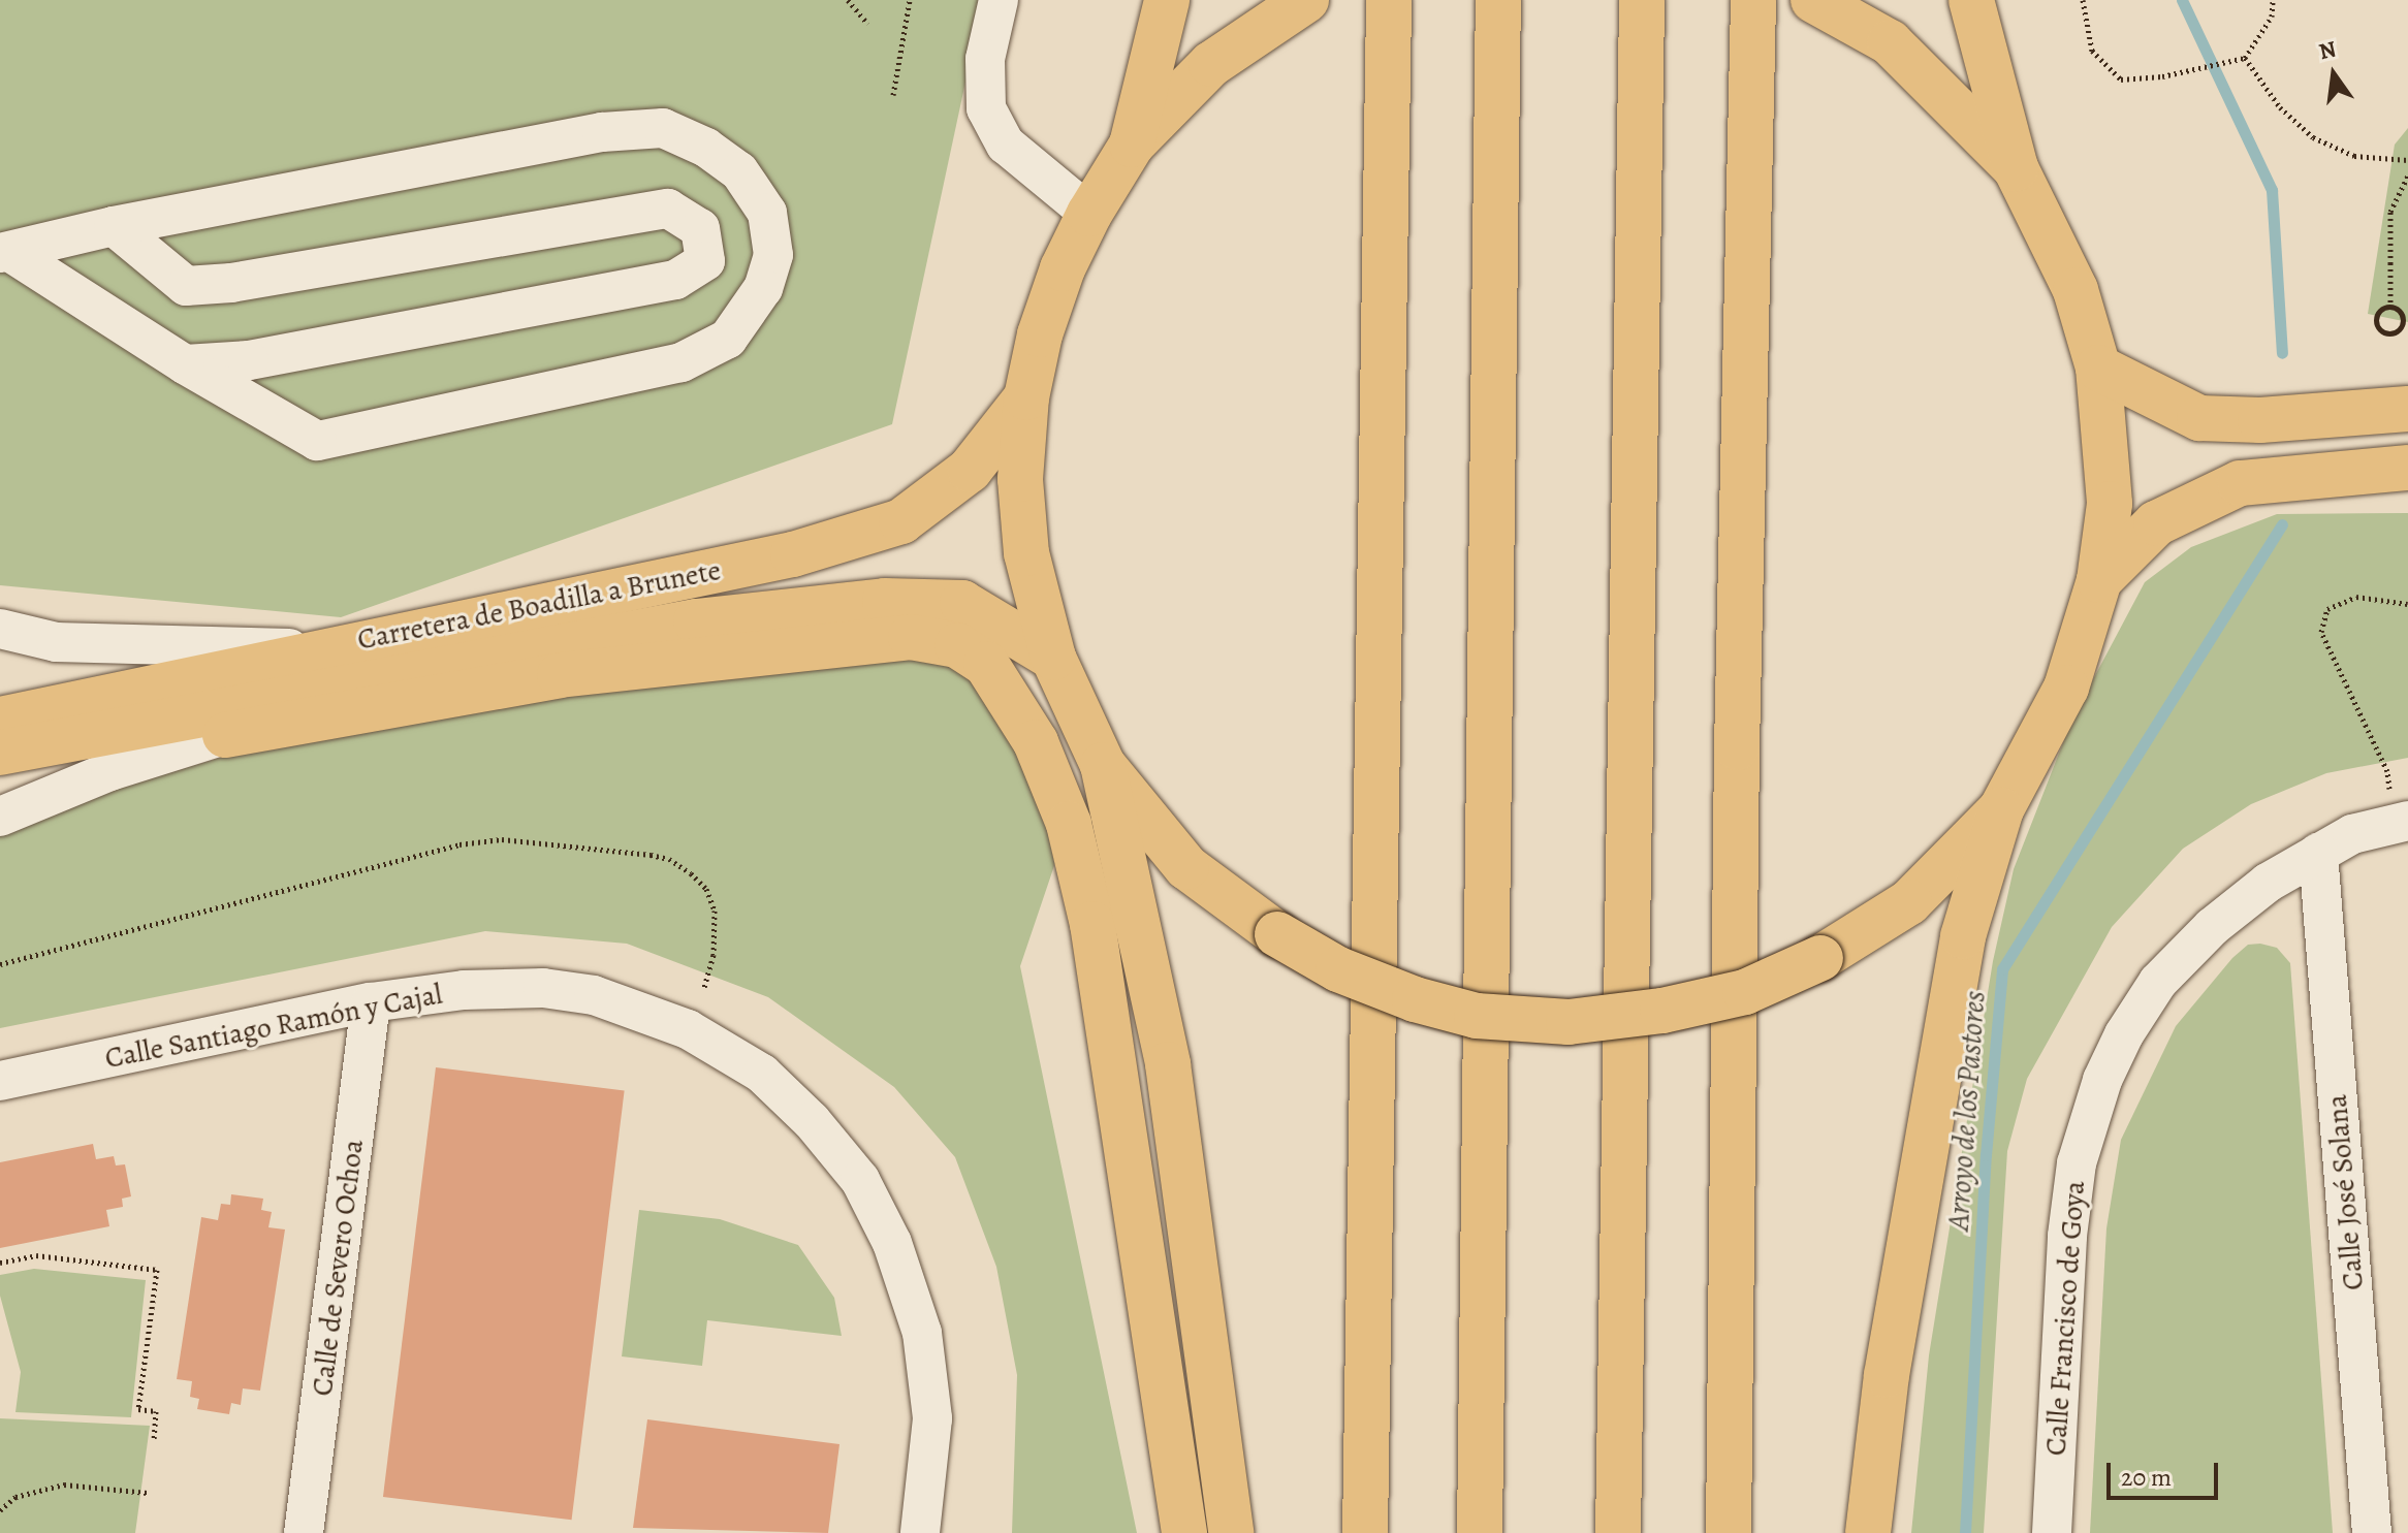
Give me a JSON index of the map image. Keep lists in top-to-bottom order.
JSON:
{
  "streets": {
    "main road": ["Carretera de Boadilla a Brunete"],
    "street": [
      "Calle Santiago Ramón y Cajal",
      "Calle José Solana",
      "Calle de Severo Ochoa",
      "Calle Francisco de Goya"
    ]
  },
  "crossings": [
    ["Calle Santiago Ramón y Cajal", "Calle de Severo Ochoa"],
    ["Calle José Solana", "Calle Francisco de Goya"]
  ],
  "water": ["Arroyo de los Pastores"],
  "scale_bar": "20 m",
  "north": "top"
}
